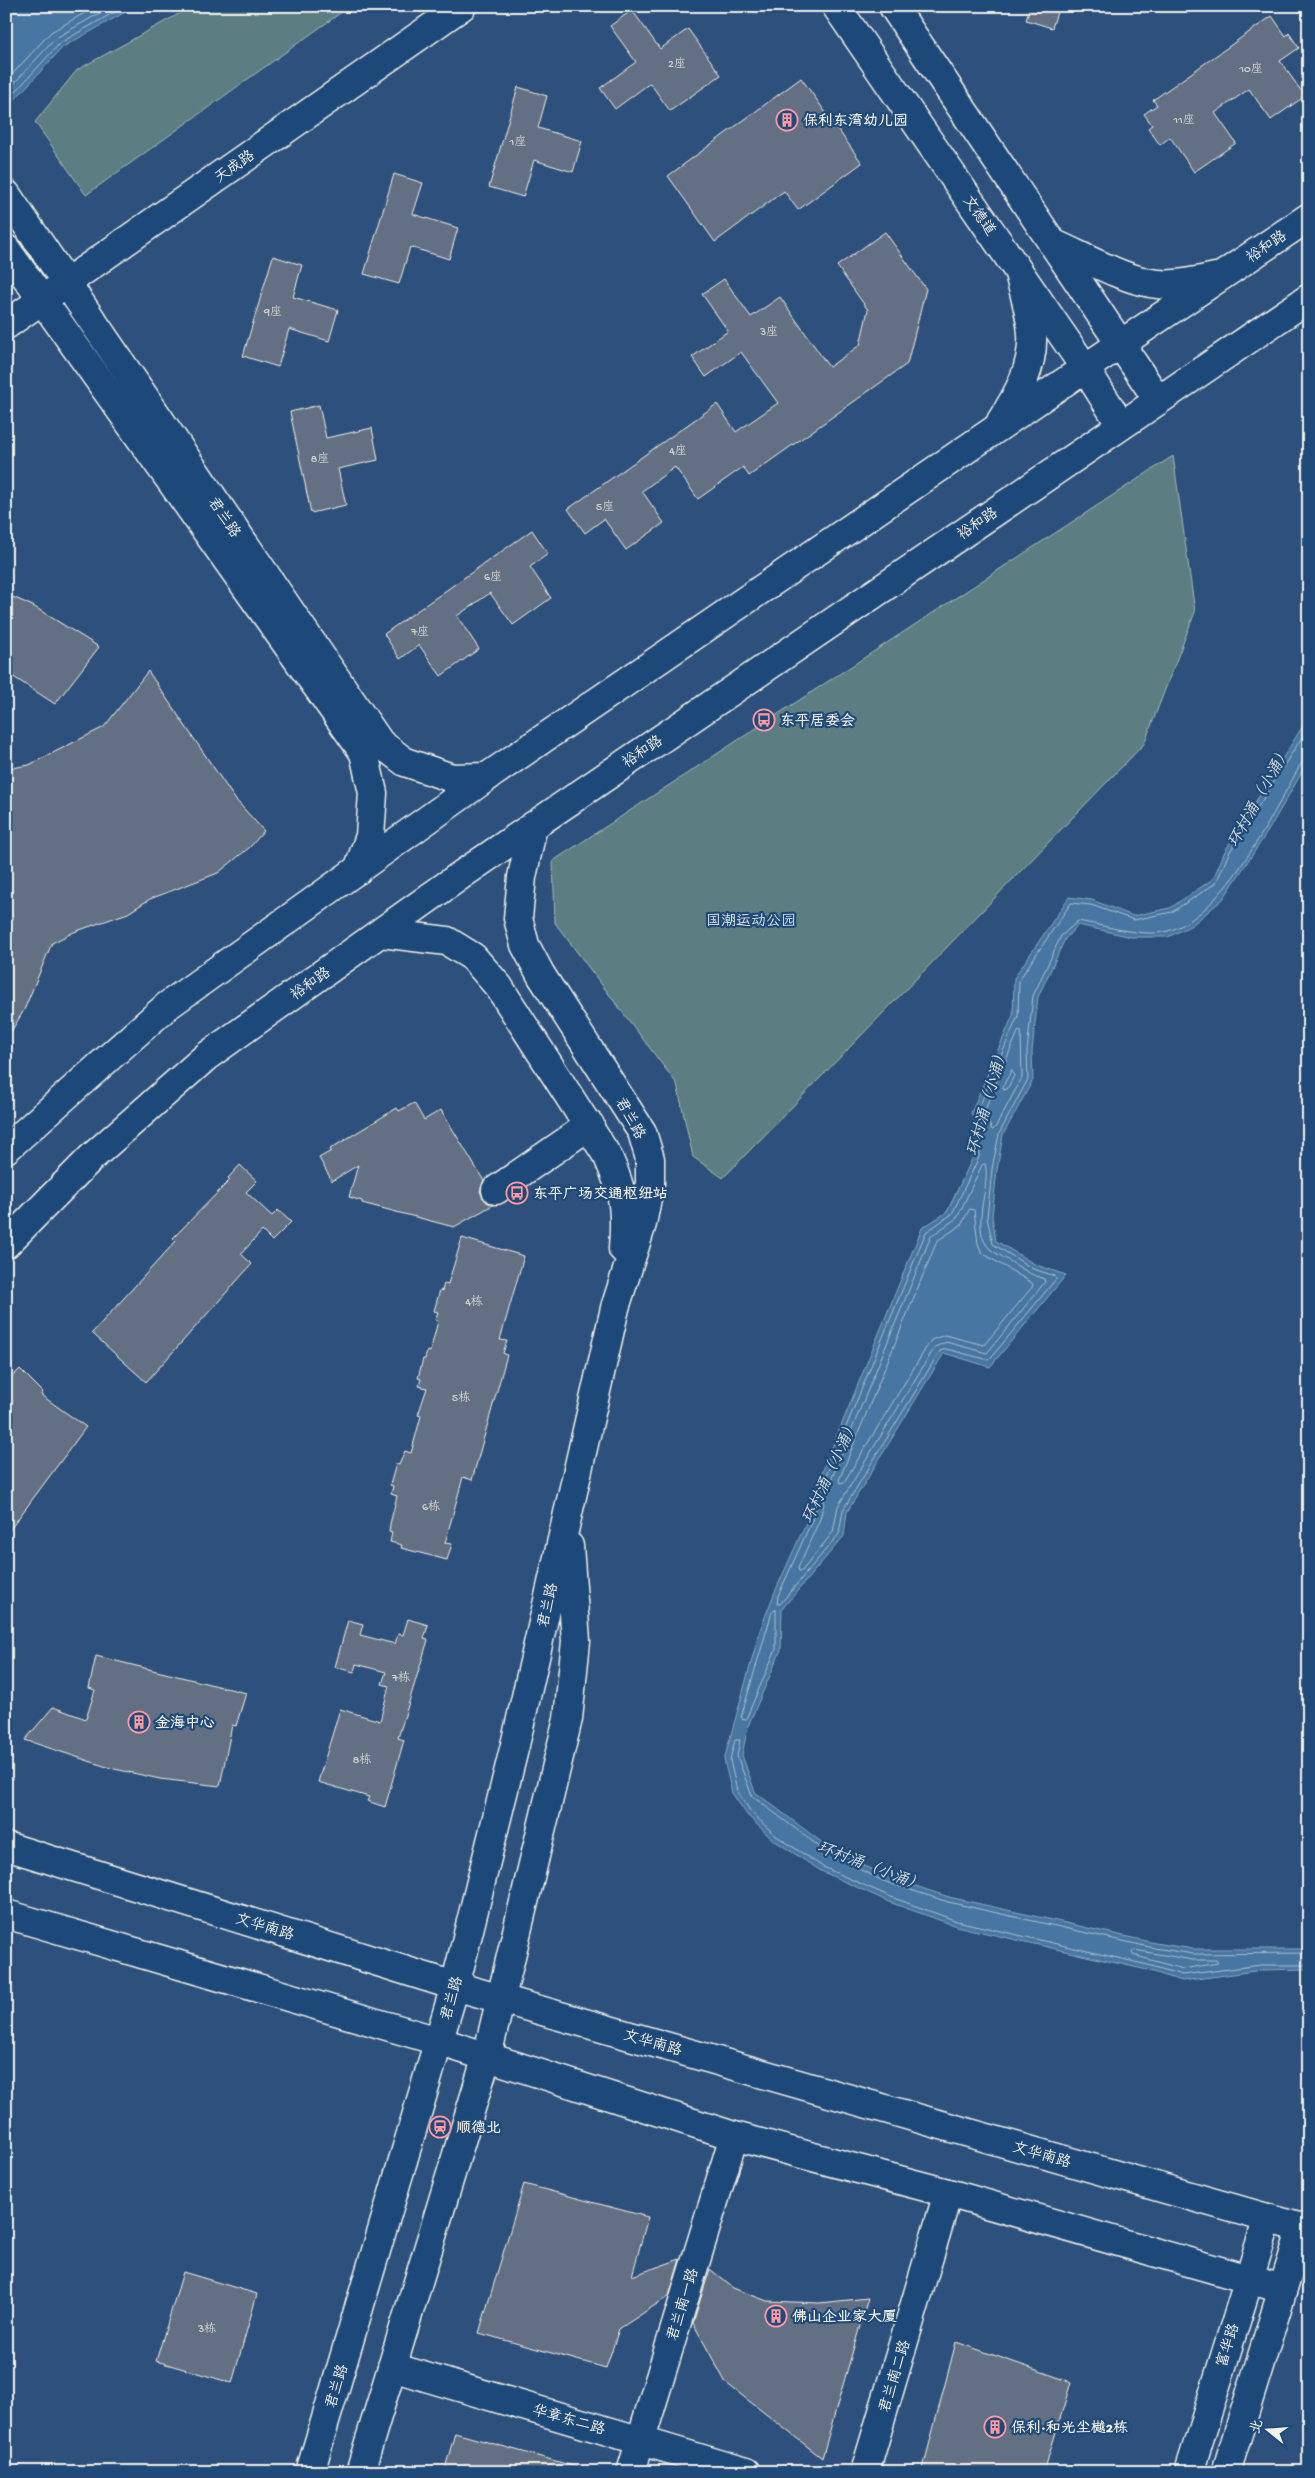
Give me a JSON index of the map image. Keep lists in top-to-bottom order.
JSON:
{
  "streets": {
    "street": [
      "天成路",
      "文德道",
      "裕和路",
      "君兰路",
      "文华南路",
      "君兰南一路",
      "富华路",
      "君兰南二路",
      "华章东二路"
    ]
  },
  "crossings": [
    ["天成路", "君兰路"],
    ["文德道", "裕和路"],
    ["裕和路", "君兰路"],
    ["君兰路", "文华南路"],
    ["君兰路", "华章东二路"],
    ["文华南路", "富华路"],
    ["君兰南一路", "华章东二路"]
  ],
  "water": ["环村涌（小涌）"],
  "parks": ["国潮运动公园"],
  "places": {
    "building": [
      "保利东湾幼儿园",
      "金海中心",
      "佛山企业家大厦",
      "保利·和光尘樾2栋"
    ],
    "bus stop": ["东平居委会", "东平广场交通枢纽站"],
    "station": ["顺德北"]
  },
  "house_numbers": [
    "2座",
    "10座",
    "11座",
    "1座",
    "9座",
    "3座",
    "4座",
    "8座",
    "5座",
    "6座",
    "7座",
    "4栋",
    "5栋",
    "6栋",
    "7栋",
    "8栋",
    "3栋"
  ],
  "north": "left"
}
